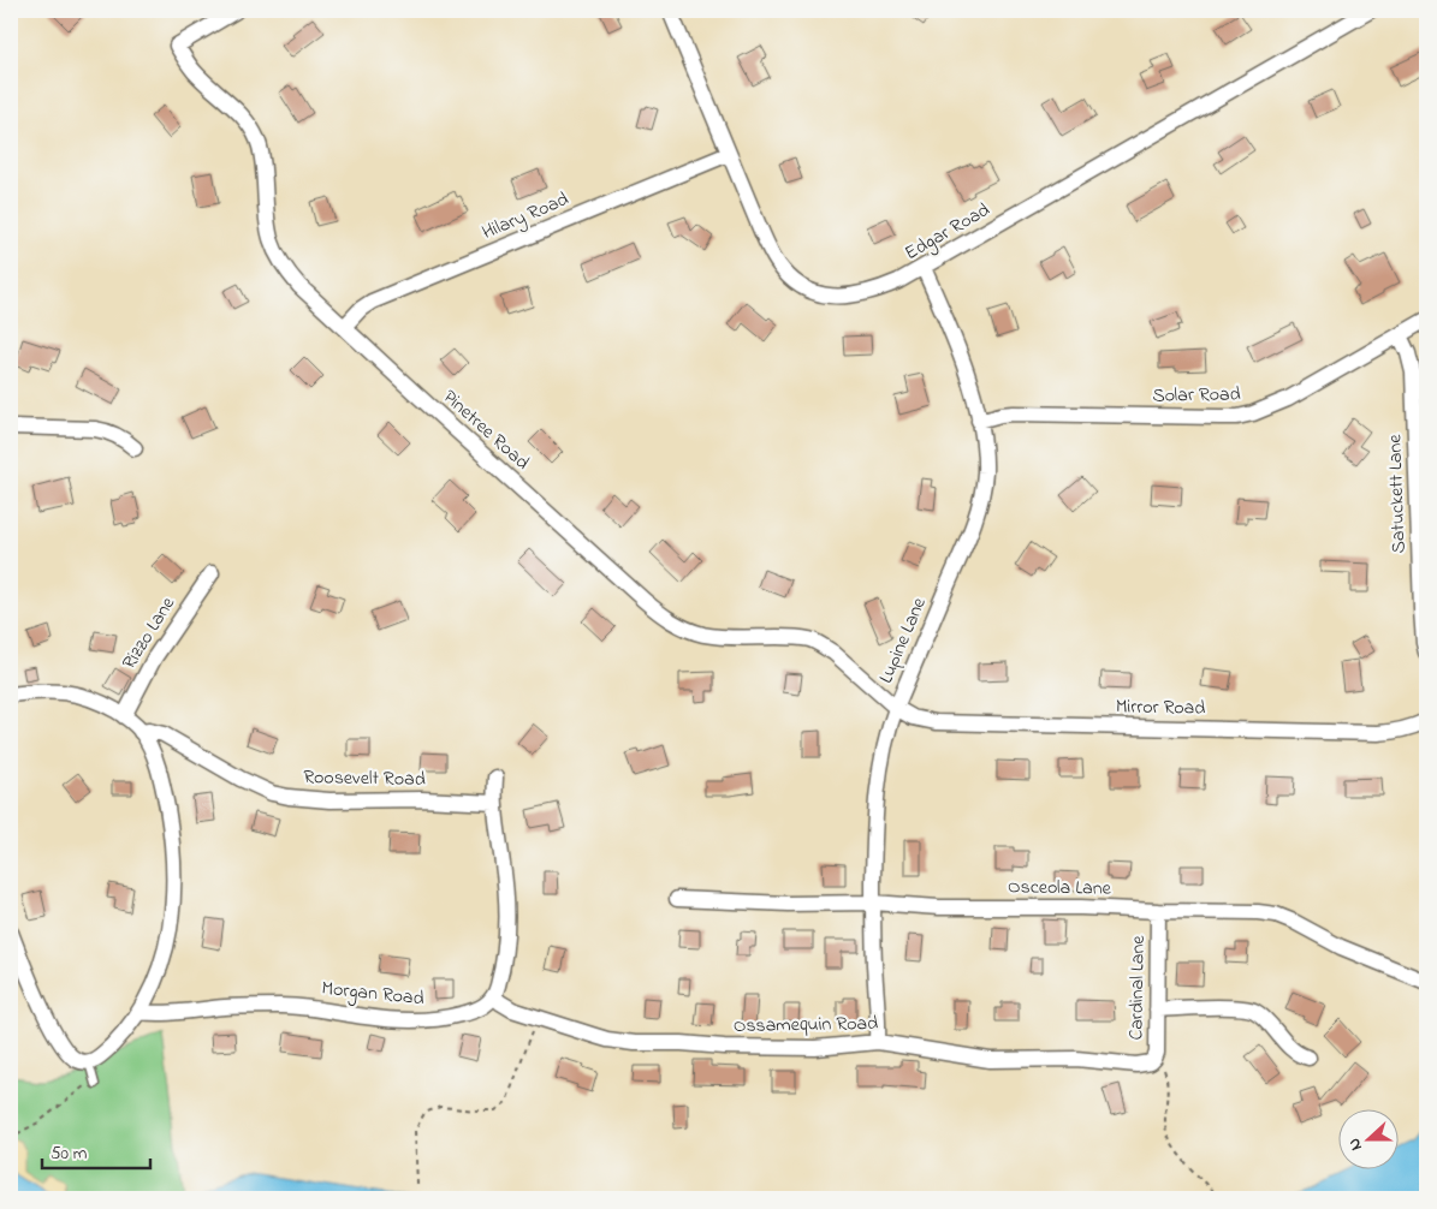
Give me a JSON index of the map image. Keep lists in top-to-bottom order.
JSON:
{
  "streets": {
    "street": [
      "Hilary Road",
      "Edgar Road",
      "Solar Road",
      "Pinetree Road",
      "Satuckett Lane",
      "Rizzo Lane",
      "Lupine Lane",
      "Mirror Road",
      "Roosevelt Road",
      "Osceola Lane",
      "Cardinal Lane",
      "Morgan Road",
      "Ossamequin Road"
    ]
  },
  "crossings": [
    ["Hilary Road", "Edgar Road"],
    ["Hilary Road", "Pinetree Road"],
    ["Edgar Road", "Lupine Lane"],
    ["Solar Road", "Satuckett Lane"],
    ["Solar Road", "Lupine Lane"],
    ["Pinetree Road", "Lupine Lane"],
    ["Pinetree Road", "Mirror Road"],
    ["Lupine Lane", "Mirror Road"],
    ["Lupine Lane", "Osceola Lane"],
    ["Lupine Lane", "Ossamequin Road"],
    ["Osceola Lane", "Cardinal Lane"],
    ["Cardinal Lane", "Ossamequin Road"],
    ["Morgan Road", "Ossamequin Road"]
  ],
  "scale_bar": "50 m",
  "north": "left"
}
